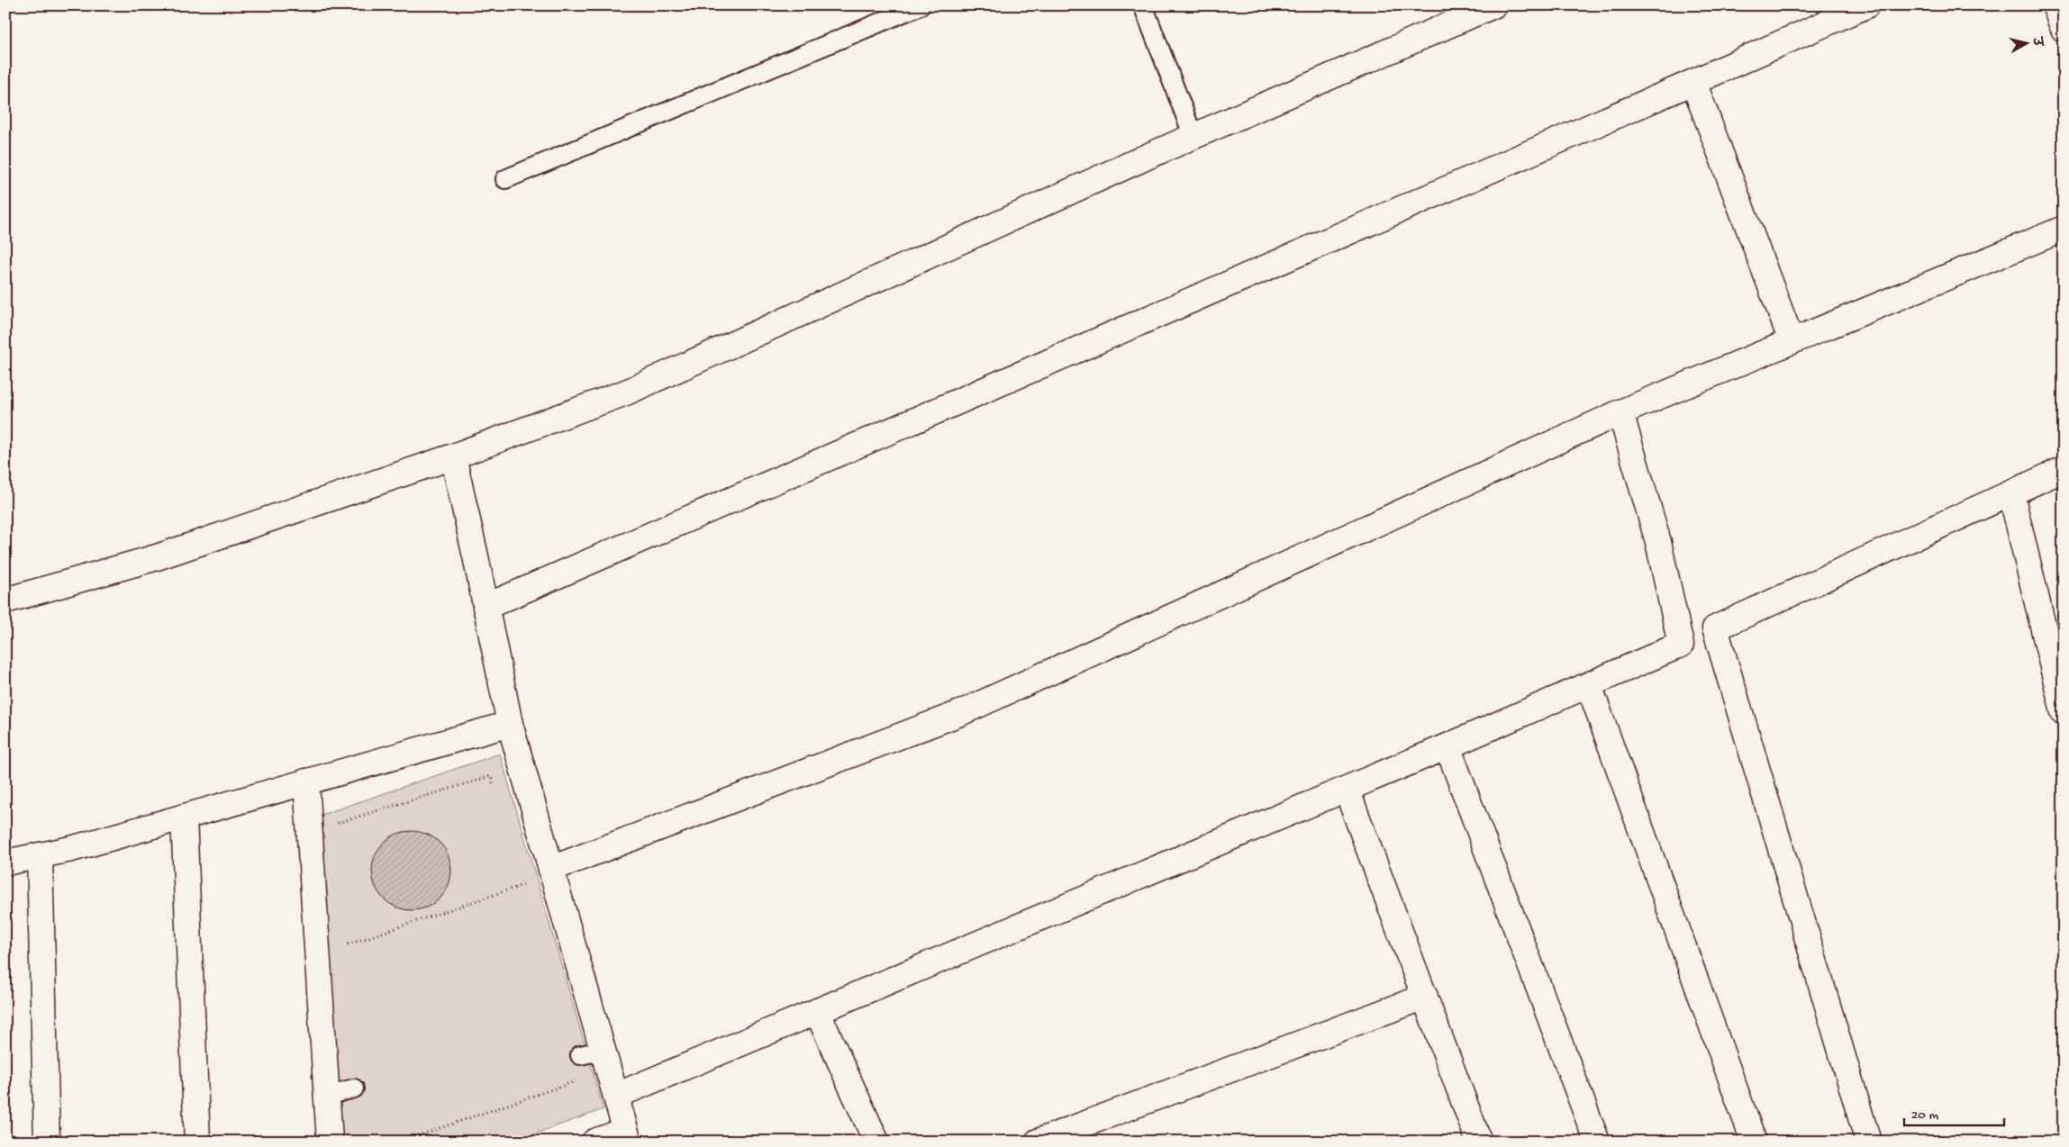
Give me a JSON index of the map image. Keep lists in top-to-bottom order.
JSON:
{
  "scale_bar": "20 m",
  "north": "right"
}
